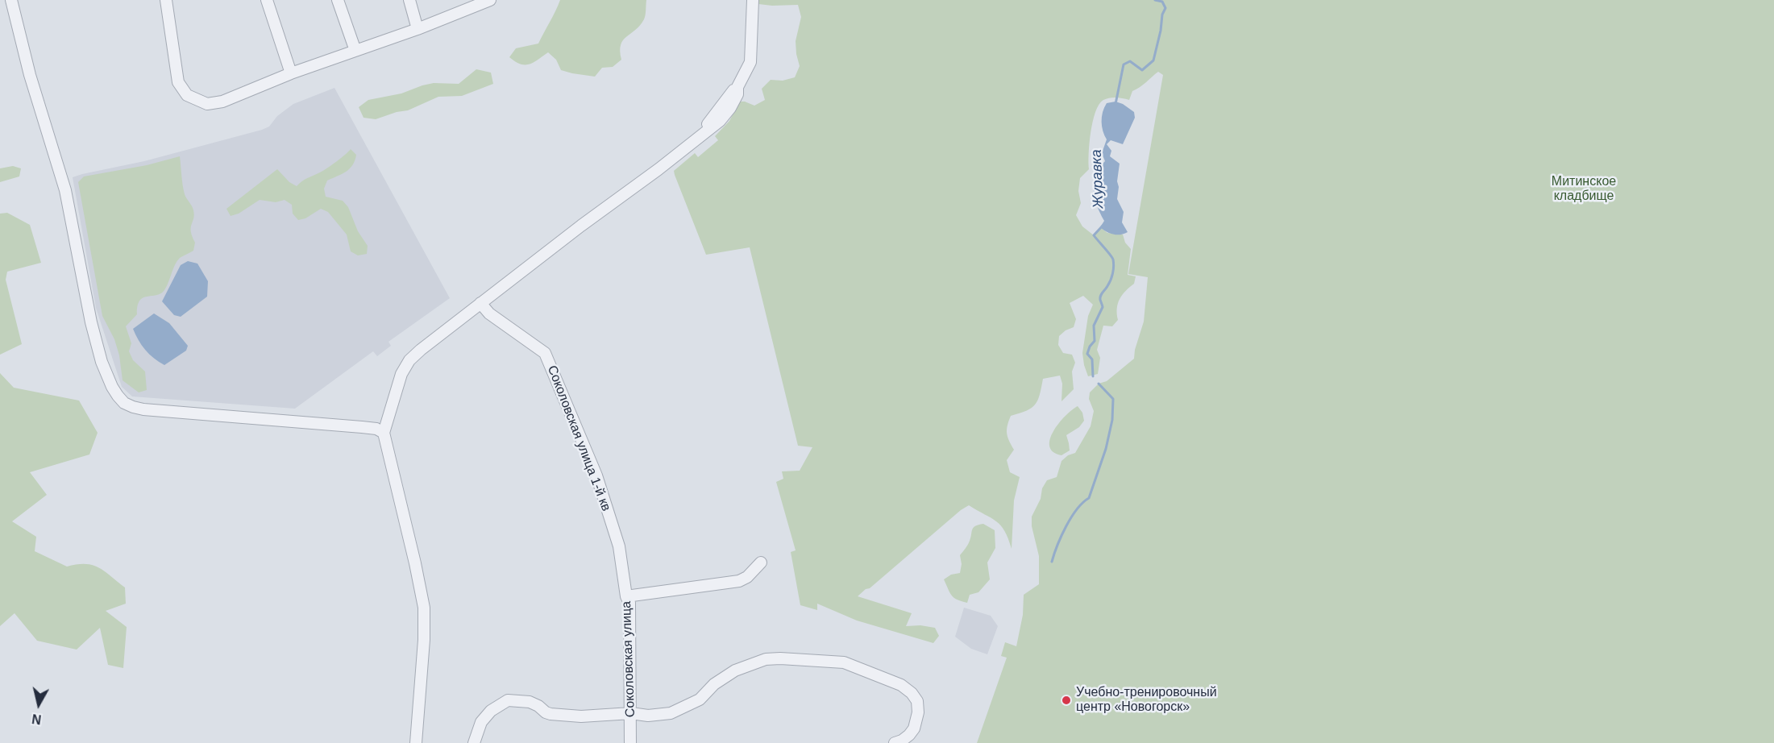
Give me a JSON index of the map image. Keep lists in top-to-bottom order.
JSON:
{
  "streets": {
    "street": ["Соколовская улица 1-й кв", "Соколовская улица"]
  },
  "crossings": [
    ["Соколовская улица 1-й кв", "Соколовская улица"]
  ],
  "water": ["Журавка"],
  "parks": ["Митинское кладбище"],
  "places": ["Учебно-тренировочный центр «Новогорск»"],
  "north": "bottom"
}
